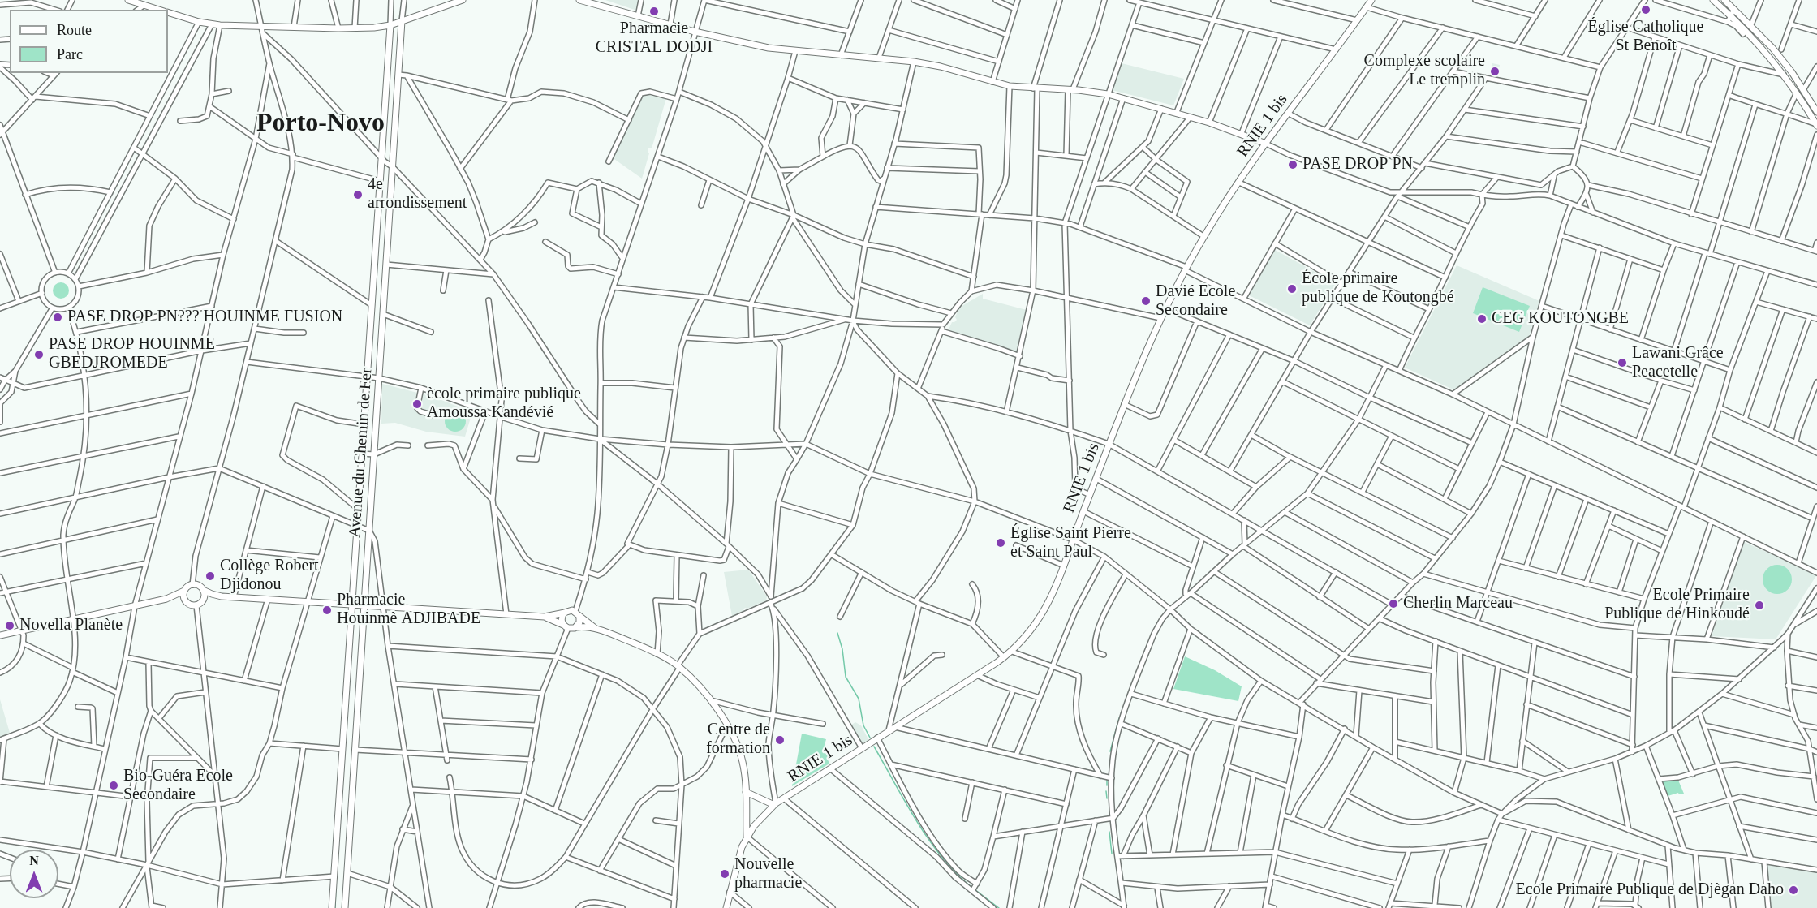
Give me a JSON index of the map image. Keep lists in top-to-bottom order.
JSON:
{
  "streets": {
    "main road": ["RNIE 1 bis", "Avenue du Chemin de Fer"]
  },
  "districts": ["Porto-Novo"],
  "places": [
    "Église Catholique St Benoît",
    "Pharmacie CRISTAL DODJI",
    "Complexe scolaire Le tremplin",
    "PASE DROP PN",
    "4e arrondissement",
    "École primaire publique de Koutongbé",
    "Davié Ecole Secondaire",
    "PASE DROP PN??? HOUINME FUSION",
    "CEG KOUTONGBE",
    "PASE DROP HOUINME GBEDJROMEDE",
    "Lawani Grâce Peacetelle",
    "ècole primaire publique Amoussa Kandévié",
    "Église Saint Pierre et Saint Paul",
    "Collège Robert Djidonou",
    "Cherlin Marceau",
    "Ecole Primaire Publique de Hinkoudé",
    "Pharmacie Houinmè ADJIBADE",
    "Novella Planète",
    "Centre de formation",
    "Bio-Guéra Ecole Secondaire",
    "Nouvelle pharmacie",
    "Ecole Primaire Publique de Djègan Daho"
  ],
  "legend": ["Route", "Parc"],
  "north": "top"
}
